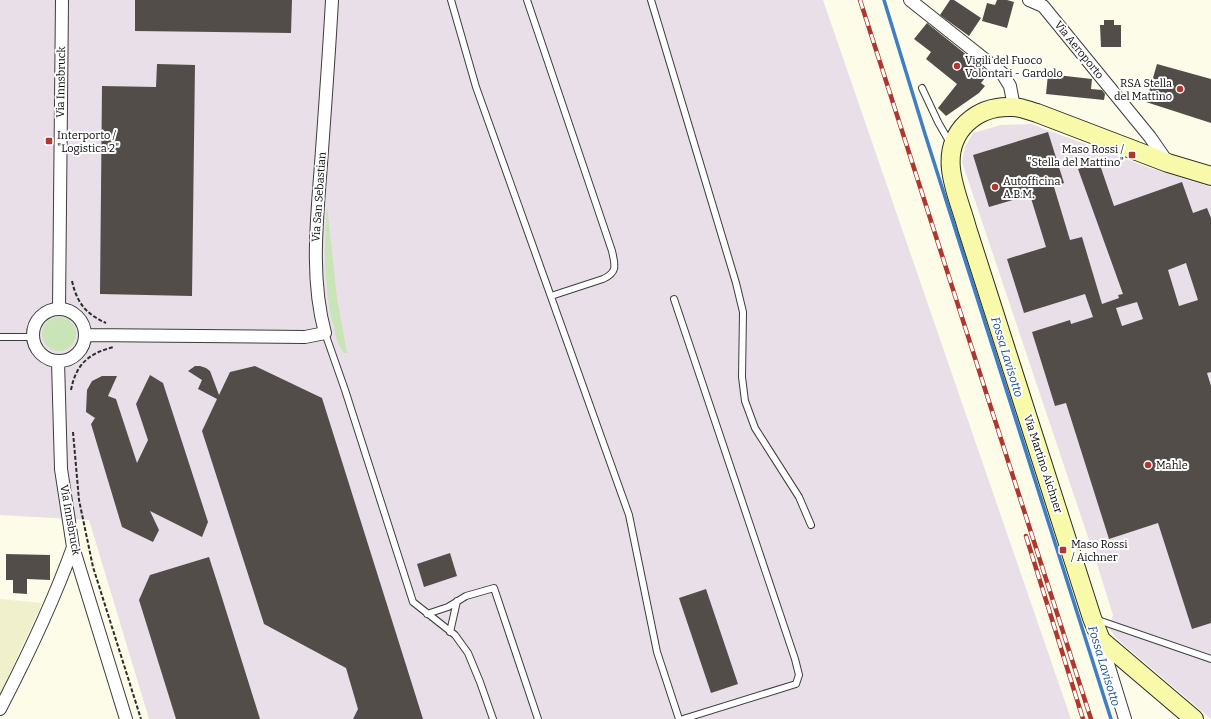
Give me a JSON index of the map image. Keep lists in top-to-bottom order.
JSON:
{
  "streets": {
    "street": [
      "Via Aeroporto",
      "Via Innsbruck",
      "Via San Sebastian",
      "Via Martino Aichner"
    ]
  },
  "water": ["Fossa Lavisotto"],
  "places": {
    "other": [
      "Vigili del Fuoco Volontari - Gardolo",
      "RSA Stella del Mattino",
      "Autofficina A.B.M.",
      "Mahle"
    ],
    "transit": ["Interporto / \"Logistica 2\"", "Maso Rossi / \"Stella del Mattino\"", "Maso Rossi / Aichner"]
  }
}
